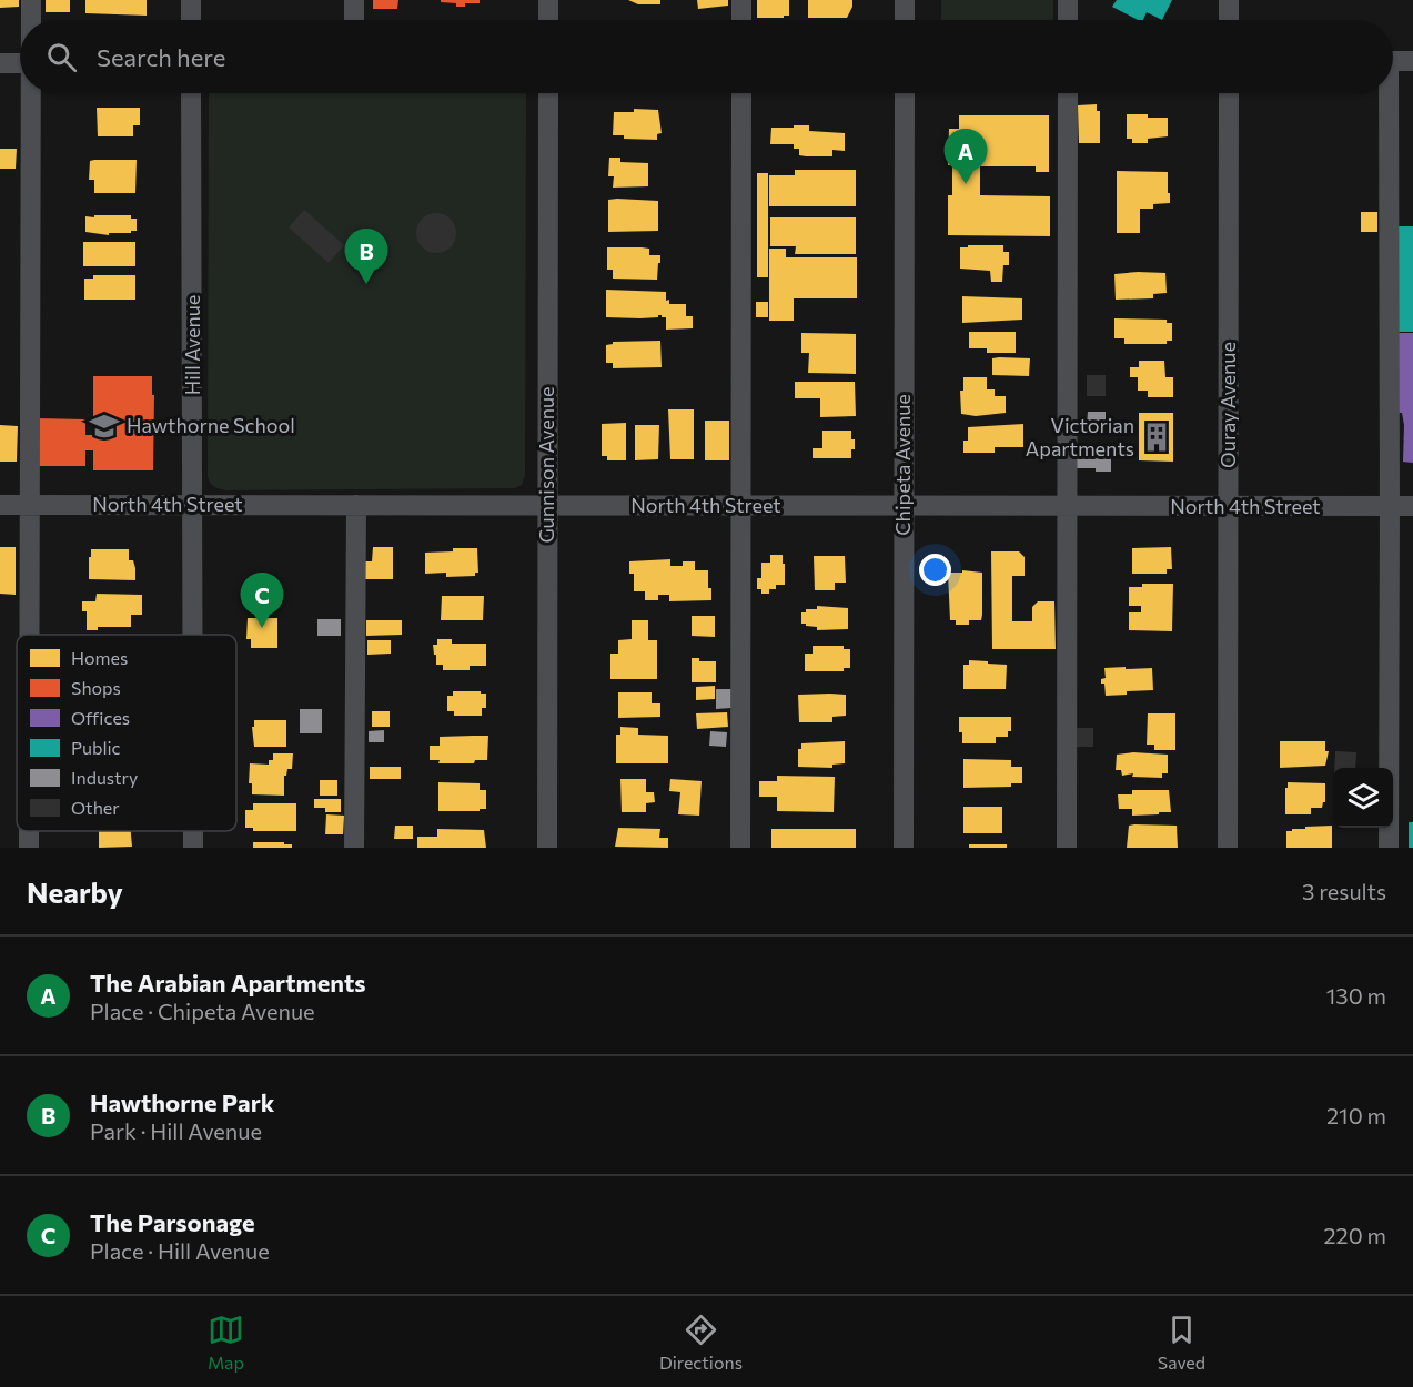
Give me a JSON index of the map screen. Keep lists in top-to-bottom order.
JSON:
{
  "streets": {
    "street": [
      "Hill Avenue",
      "Ouray Avenue",
      "Gunnison Avenue",
      "Chipeta Avenue",
      "North 4th Street"
    ]
  },
  "crossings": [
    ["Hill Avenue", "North 4th Street"],
    ["Ouray Avenue", "North 4th Street"],
    ["Gunnison Avenue", "North 4th Street"],
    ["Chipeta Avenue", "North 4th Street"]
  ],
  "places": {
    "school or university": ["Hawthorne School"],
    "building": ["Victorian Apartments"]
  },
  "legend": [
    "Homes",
    "Shops",
    "Offices",
    "Public",
    "Industry",
    "Other"
  ],
  "page": {
    "search": "Search here",
    "pins": ["A", "B", "C"],
    "heading": ["Nearby", "3 results"],
    "list": [
      {
        "mark": "A",
        "name": "The Arabian Apartments",
        "note": "Place · Chipeta Avenue",
        "value": "130 m"
      },
      {
        "mark": "B",
        "name": "Hawthorne Park",
        "note": "Park · Hill Avenue",
        "value": "210 m"
      },
      {
        "mark": "C",
        "name": "The Parsonage",
        "note": "Place · Hill Avenue",
        "value": "220 m"
      }
    ],
    "nav": ["Map", "Directions", "Saved"]
  }
}
